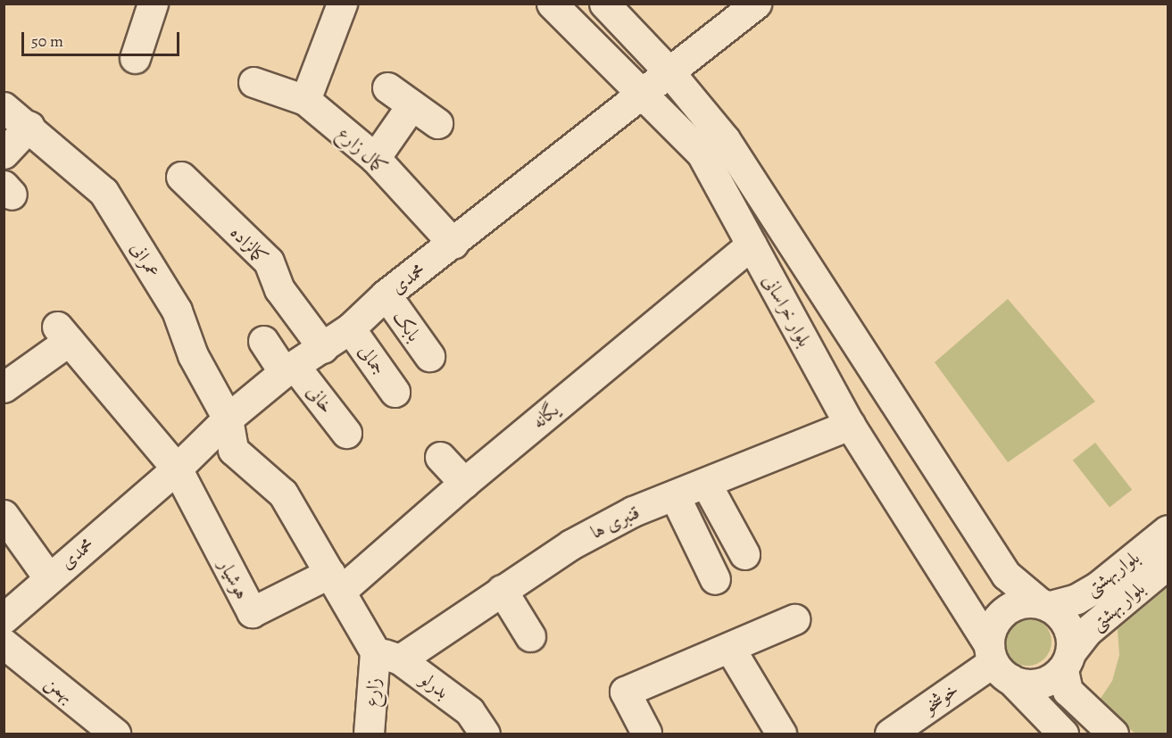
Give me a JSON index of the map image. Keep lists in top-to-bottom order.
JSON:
{
  "streets": {
    "street": [
      "کمال زارع",
      "کمالزاده",
      "عمرانی",
      "محمدی",
      "بلوار خراسانی",
      "بابک",
      "جمالی",
      "خانی",
      "یگانه",
      "قنبری ها",
      "بلواربهشتی",
      "هوشیار",
      "بلوار بهشتی",
      "بدرلو",
      "بهمن",
      "زارع",
      "خوشخو"
    ]
  },
  "crossings": [
    ["کمال زارع", "محمدی"],
    ["کمالزاده", "محمدی"],
    ["عمرانی", "محمدی"],
    ["محمدی", "بلوار خراسانی"],
    ["محمدی", "بابک"],
    ["محمدی", "جمالی"],
    ["محمدی", "خانی"],
    ["محمدی", "هوشیار"],
    ["بلوار خراسانی", "یگانه"],
    ["بلوار خراسانی", "قنبری ها"],
    ["بلوار خراسانی", "بلواربهشتی"],
    ["بلوار خراسانی", "بلوار بهشتی"],
    ["بلوار خراسانی", "خوشخو"],
    ["یگانه", "هوشیار"],
    ["قنبری ها", "بدرلو"],
    ["قنبری ها", "زارع"],
    ["بلواربهشتی", "بلوار بهشتی"],
    ["بلواربهشتی", "خوشخو"],
    ["بلوار بهشتی", "خوشخو"],
    ["بدرلو", "زارع"]
  ],
  "scale_bar": "50 m"
}
